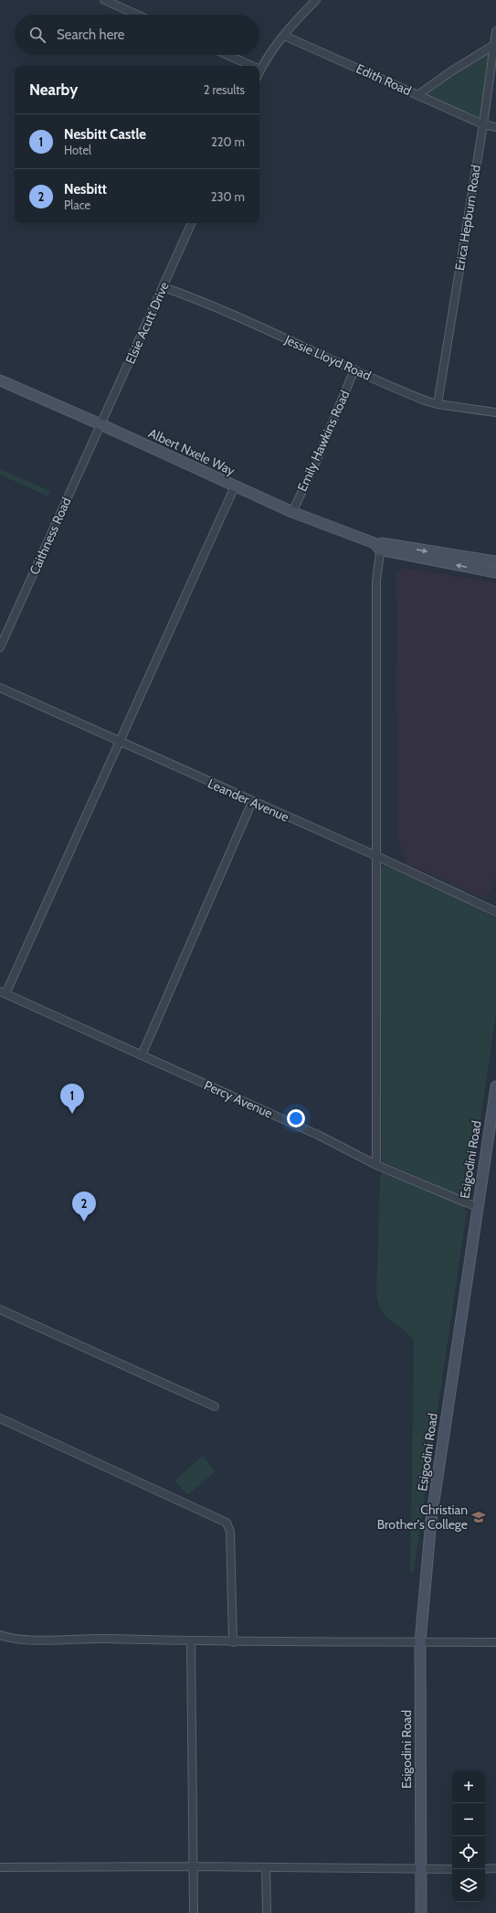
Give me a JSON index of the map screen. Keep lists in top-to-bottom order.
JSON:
{
  "streets": {
    "main road": ["Albert Nxele Way", "Esigodini Road"],
    "street": [
      "Edith Road",
      "Erica Hepburn Road",
      "Elsie Acutt Drive",
      "Jessie Lloyd Road",
      "Emily Hawkins Road",
      "Caithness Road",
      "Leander Avenue",
      "Percy Avenue"
    ]
  },
  "crossings": [
    ["Edith Road", "Erica Hepburn Road"],
    ["Erica Hepburn Road", "Jessie Lloyd Road"],
    ["Elsie Acutt Drive", "Jessie Lloyd Road"],
    ["Elsie Acutt Drive", "Albert Nxele Way"],
    ["Elsie Acutt Drive", "Caithness Road"],
    ["Jessie Lloyd Road", "Emily Hawkins Road"],
    ["Emily Hawkins Road", "Albert Nxele Way"],
    ["Albert Nxele Way", "Caithness Road"],
    ["Percy Avenue", "Esigodini Road"]
  ],
  "places": {
    "school or university": ["Christian Brother's College"]
  },
  "page": {
    "search": "Search here",
    "heading": ["Nearby", "2 results"],
    "list": [
      {
        "mark": "1",
        "name": "Nesbitt Castle",
        "note": "Hotel",
        "value": "220 m"
      },
      {
        "mark": "2",
        "name": "Nesbitt",
        "note": "Place",
        "value": "230 m"
      }
    ],
    "pins": ["1", "2"],
    "map_buttons": ["+", "−"]
  }
}
